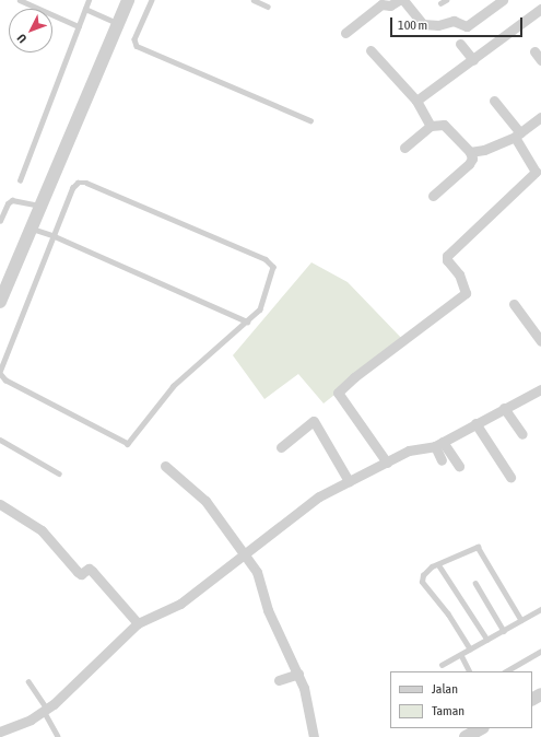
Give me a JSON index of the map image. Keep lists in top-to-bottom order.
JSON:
{
  "legend": ["Jalan", "Taman"],
  "scale_bar": "100 m",
  "north": "bottom left"
}
